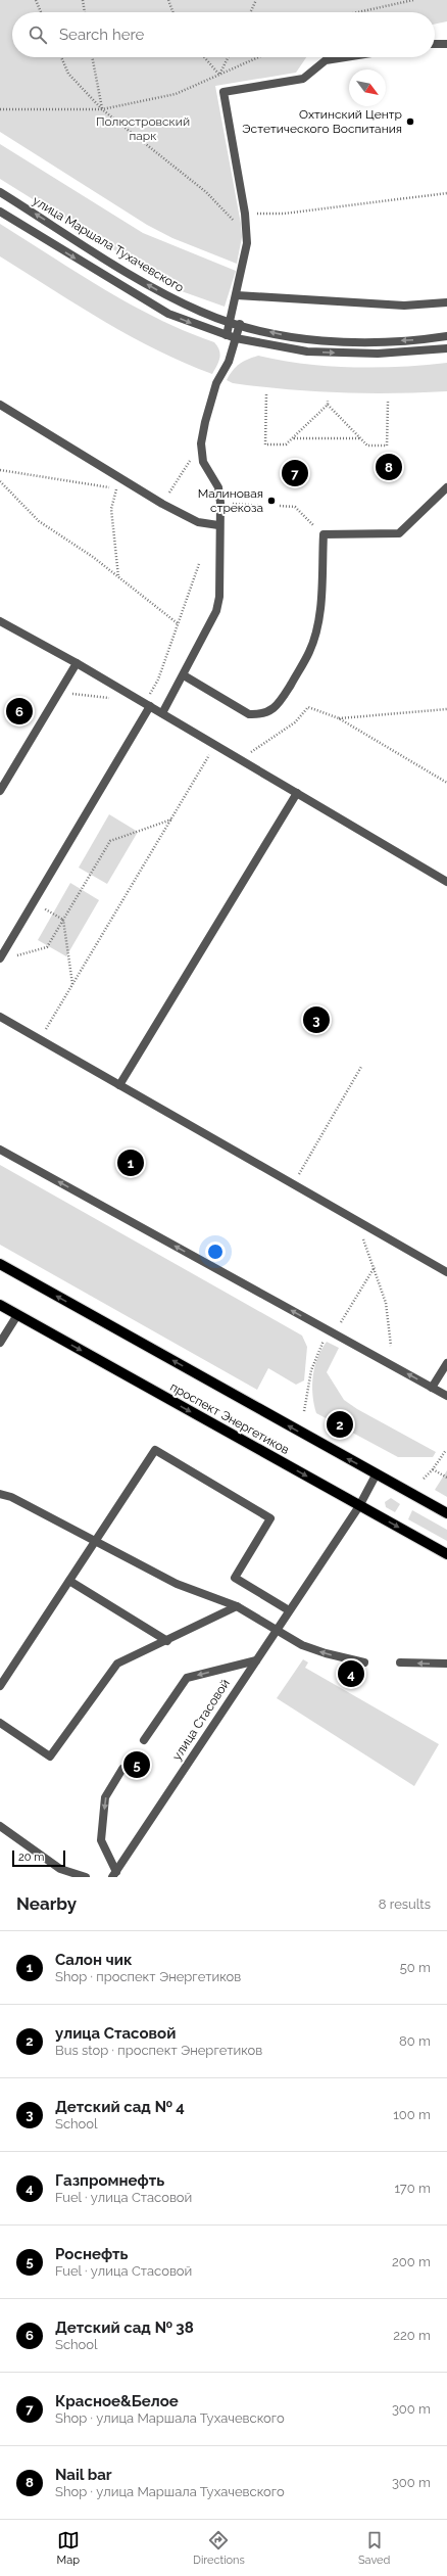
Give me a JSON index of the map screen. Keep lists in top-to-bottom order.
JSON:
{
  "streets": {
    "main road": ["проспект Энергетиков"],
    "street": ["улица Маршала Тухачевского", "улица Стасовой"]
  },
  "crossings": [
    ["проспект Энергетиков", "улица Стасовой"]
  ],
  "parks": ["Полюстровский парк"],
  "places": ["Охтинский Центр Эстетического Воспитания", "Малиновая стрекоза"],
  "scale_bar": "20 m",
  "north": "bottom right",
  "page": {
    "search": "Search here",
    "pins": [
      "8",
      "7",
      "6",
      "3",
      "1",
      "2",
      "4",
      "5"
    ],
    "scale": "20 m",
    "heading": ["Nearby", "8 results"],
    "list": [
      {
        "mark": "1",
        "name": "Салон чик",
        "note": "Shop · проспект Энергетиков",
        "value": "50 m"
      },
      {
        "mark": "2",
        "name": "улица Стасовой",
        "note": "Bus stop · проспект Энергетиков",
        "value": "80 m"
      },
      {
        "mark": "3",
        "name": "Детский сад № 4",
        "note": "School",
        "value": "100 m"
      },
      {
        "mark": "4",
        "name": "Газпромнефть",
        "note": "Fuel · улица Стасовой",
        "value": "170 m"
      },
      {
        "mark": "5",
        "name": "Роснефть",
        "note": "Fuel · улица Стасовой",
        "value": "200 m"
      },
      {
        "mark": "6",
        "name": "Детский сад № 38",
        "note": "School",
        "value": "220 m"
      },
      {
        "mark": "7",
        "name": "Красное&Белое",
        "note": "Shop · улица Маршала Тухачевского",
        "value": "300 m"
      },
      {
        "mark": "8",
        "name": "Nail bar",
        "note": "Shop · улица Маршала Тухачевского",
        "value": "300 m"
      }
    ],
    "nav": ["Map", "Directions", "Saved"]
  }
}
